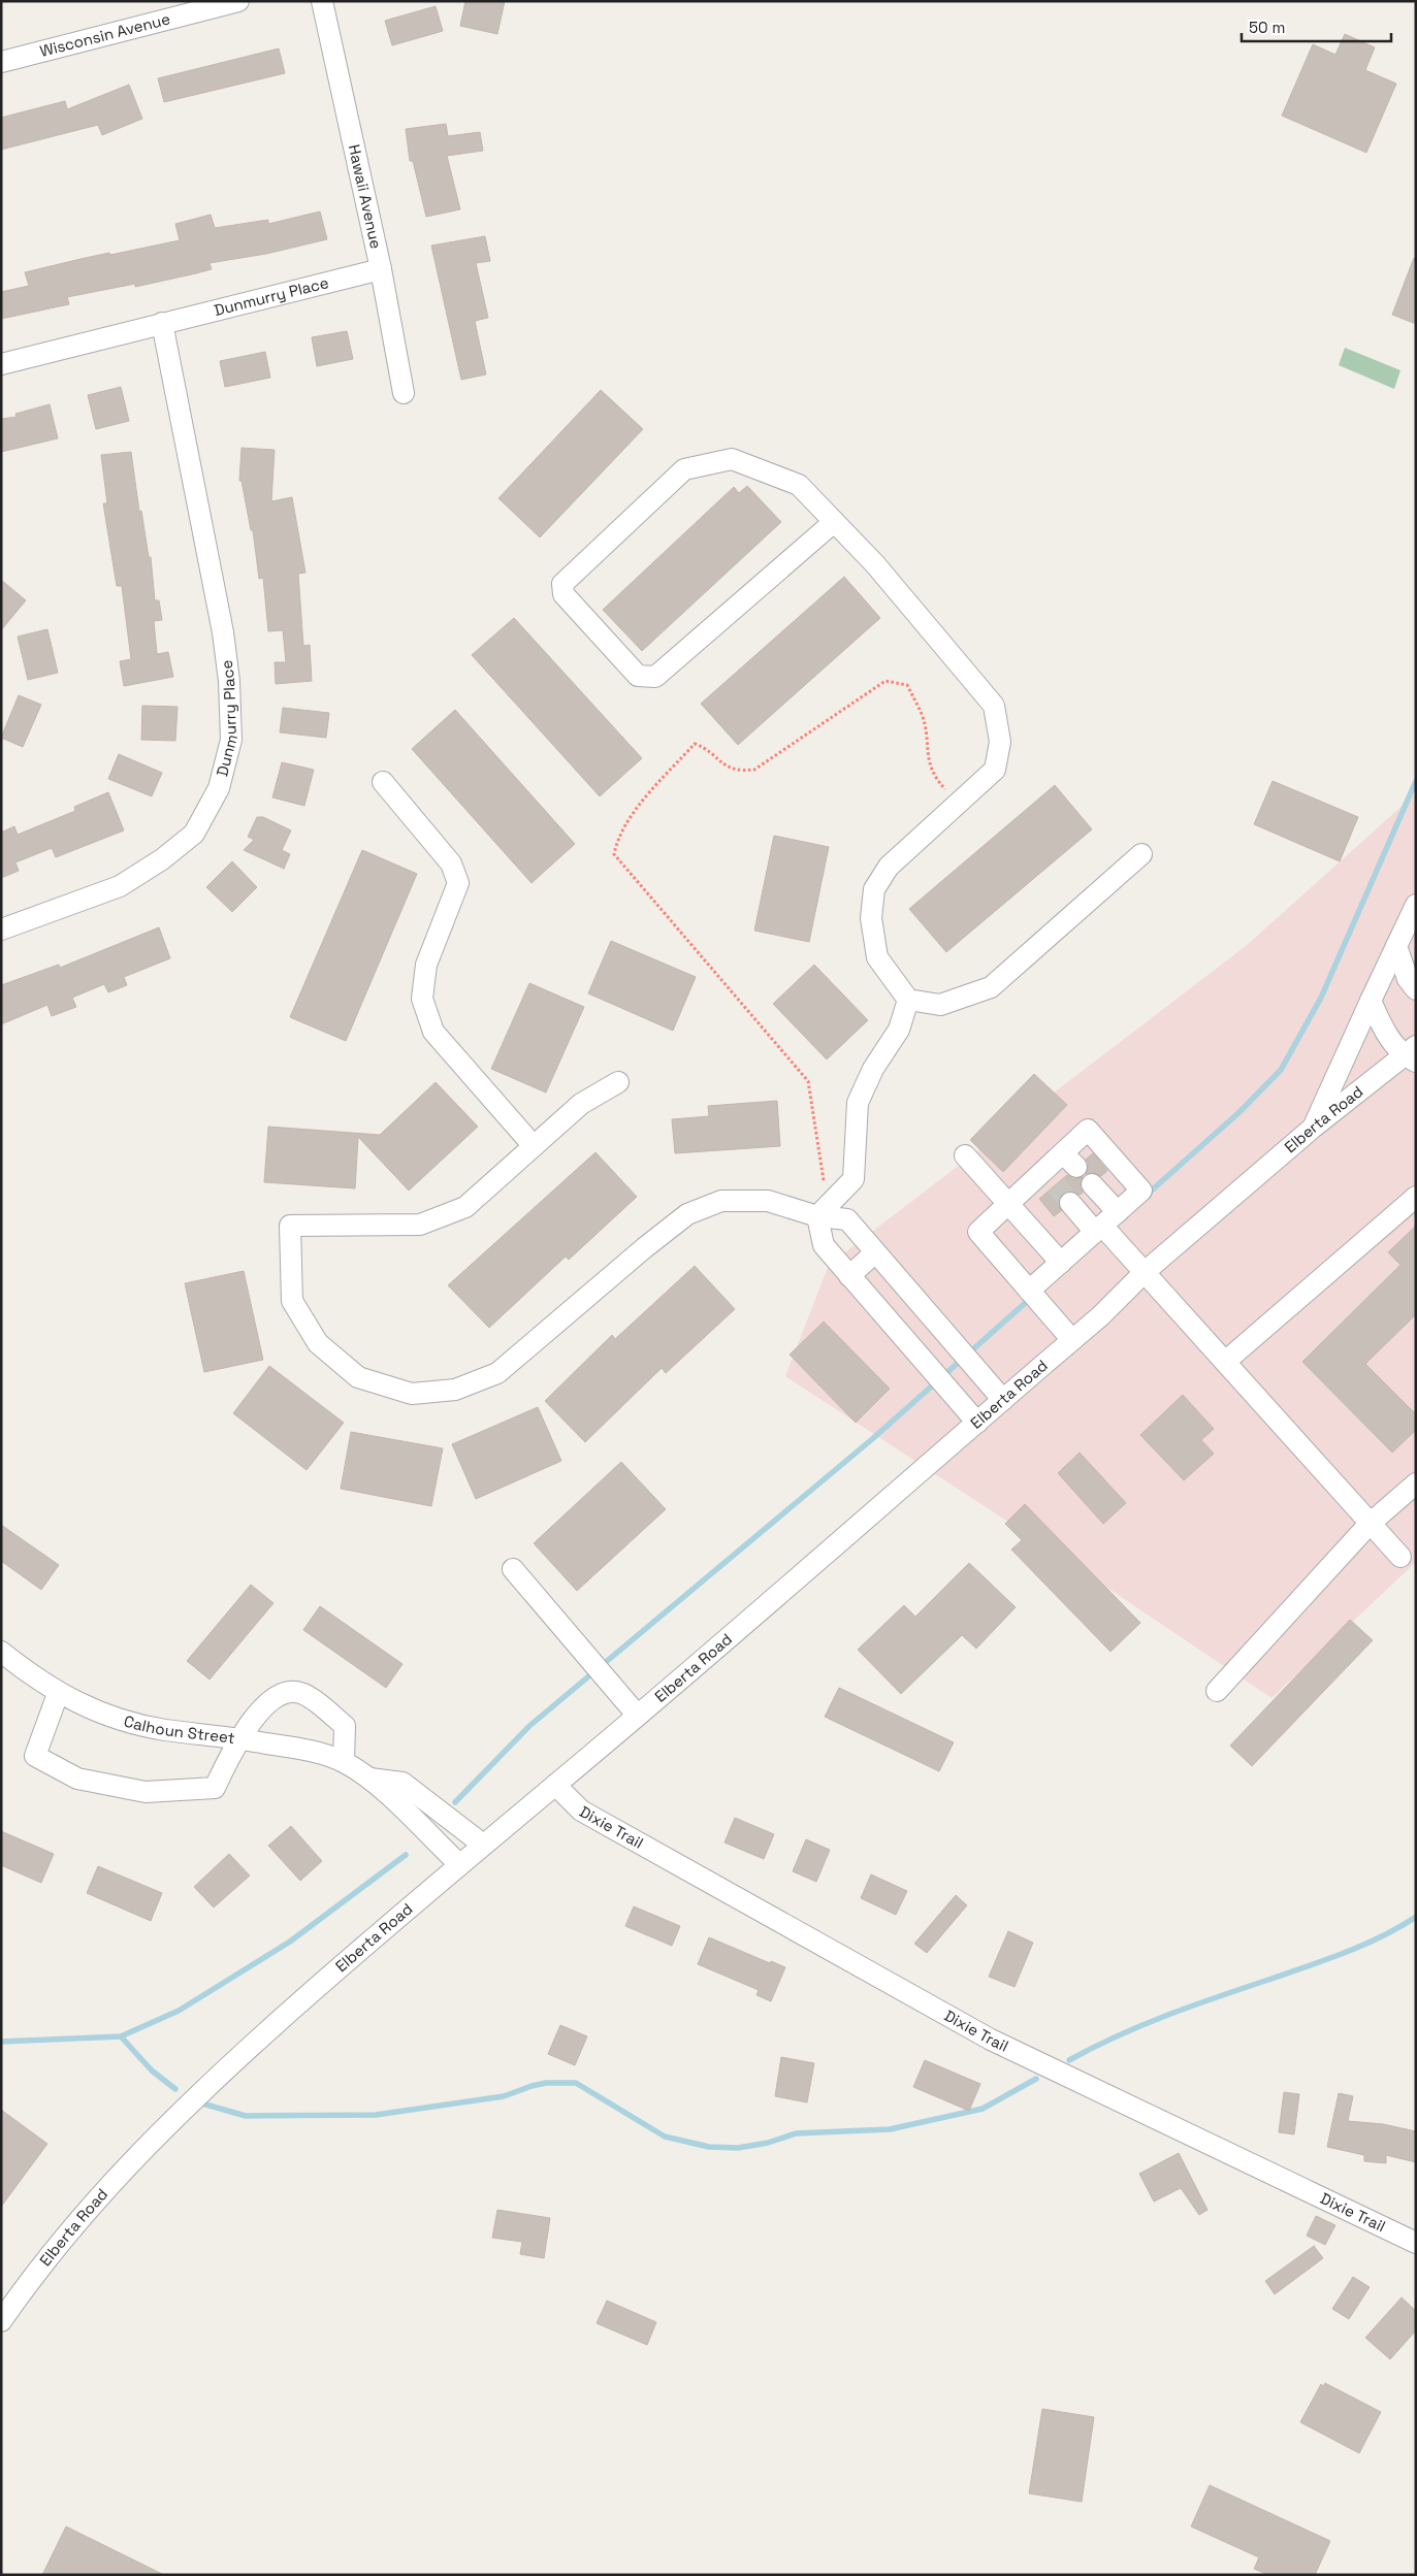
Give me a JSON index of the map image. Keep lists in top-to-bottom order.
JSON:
{
  "streets": {
    "street": [
      "Wisconsin Avenue",
      "Hawaii Avenue",
      "Dunmurry Place",
      "Elberta Road",
      "Calhoun Street",
      "Dixie Trail"
    ]
  },
  "crossings": [
    ["Hawaii Avenue", "Dunmurry Place"],
    ["Elberta Road", "Calhoun Street"],
    ["Elberta Road", "Dixie Trail"]
  ],
  "scale_bar": "50 m"
}
